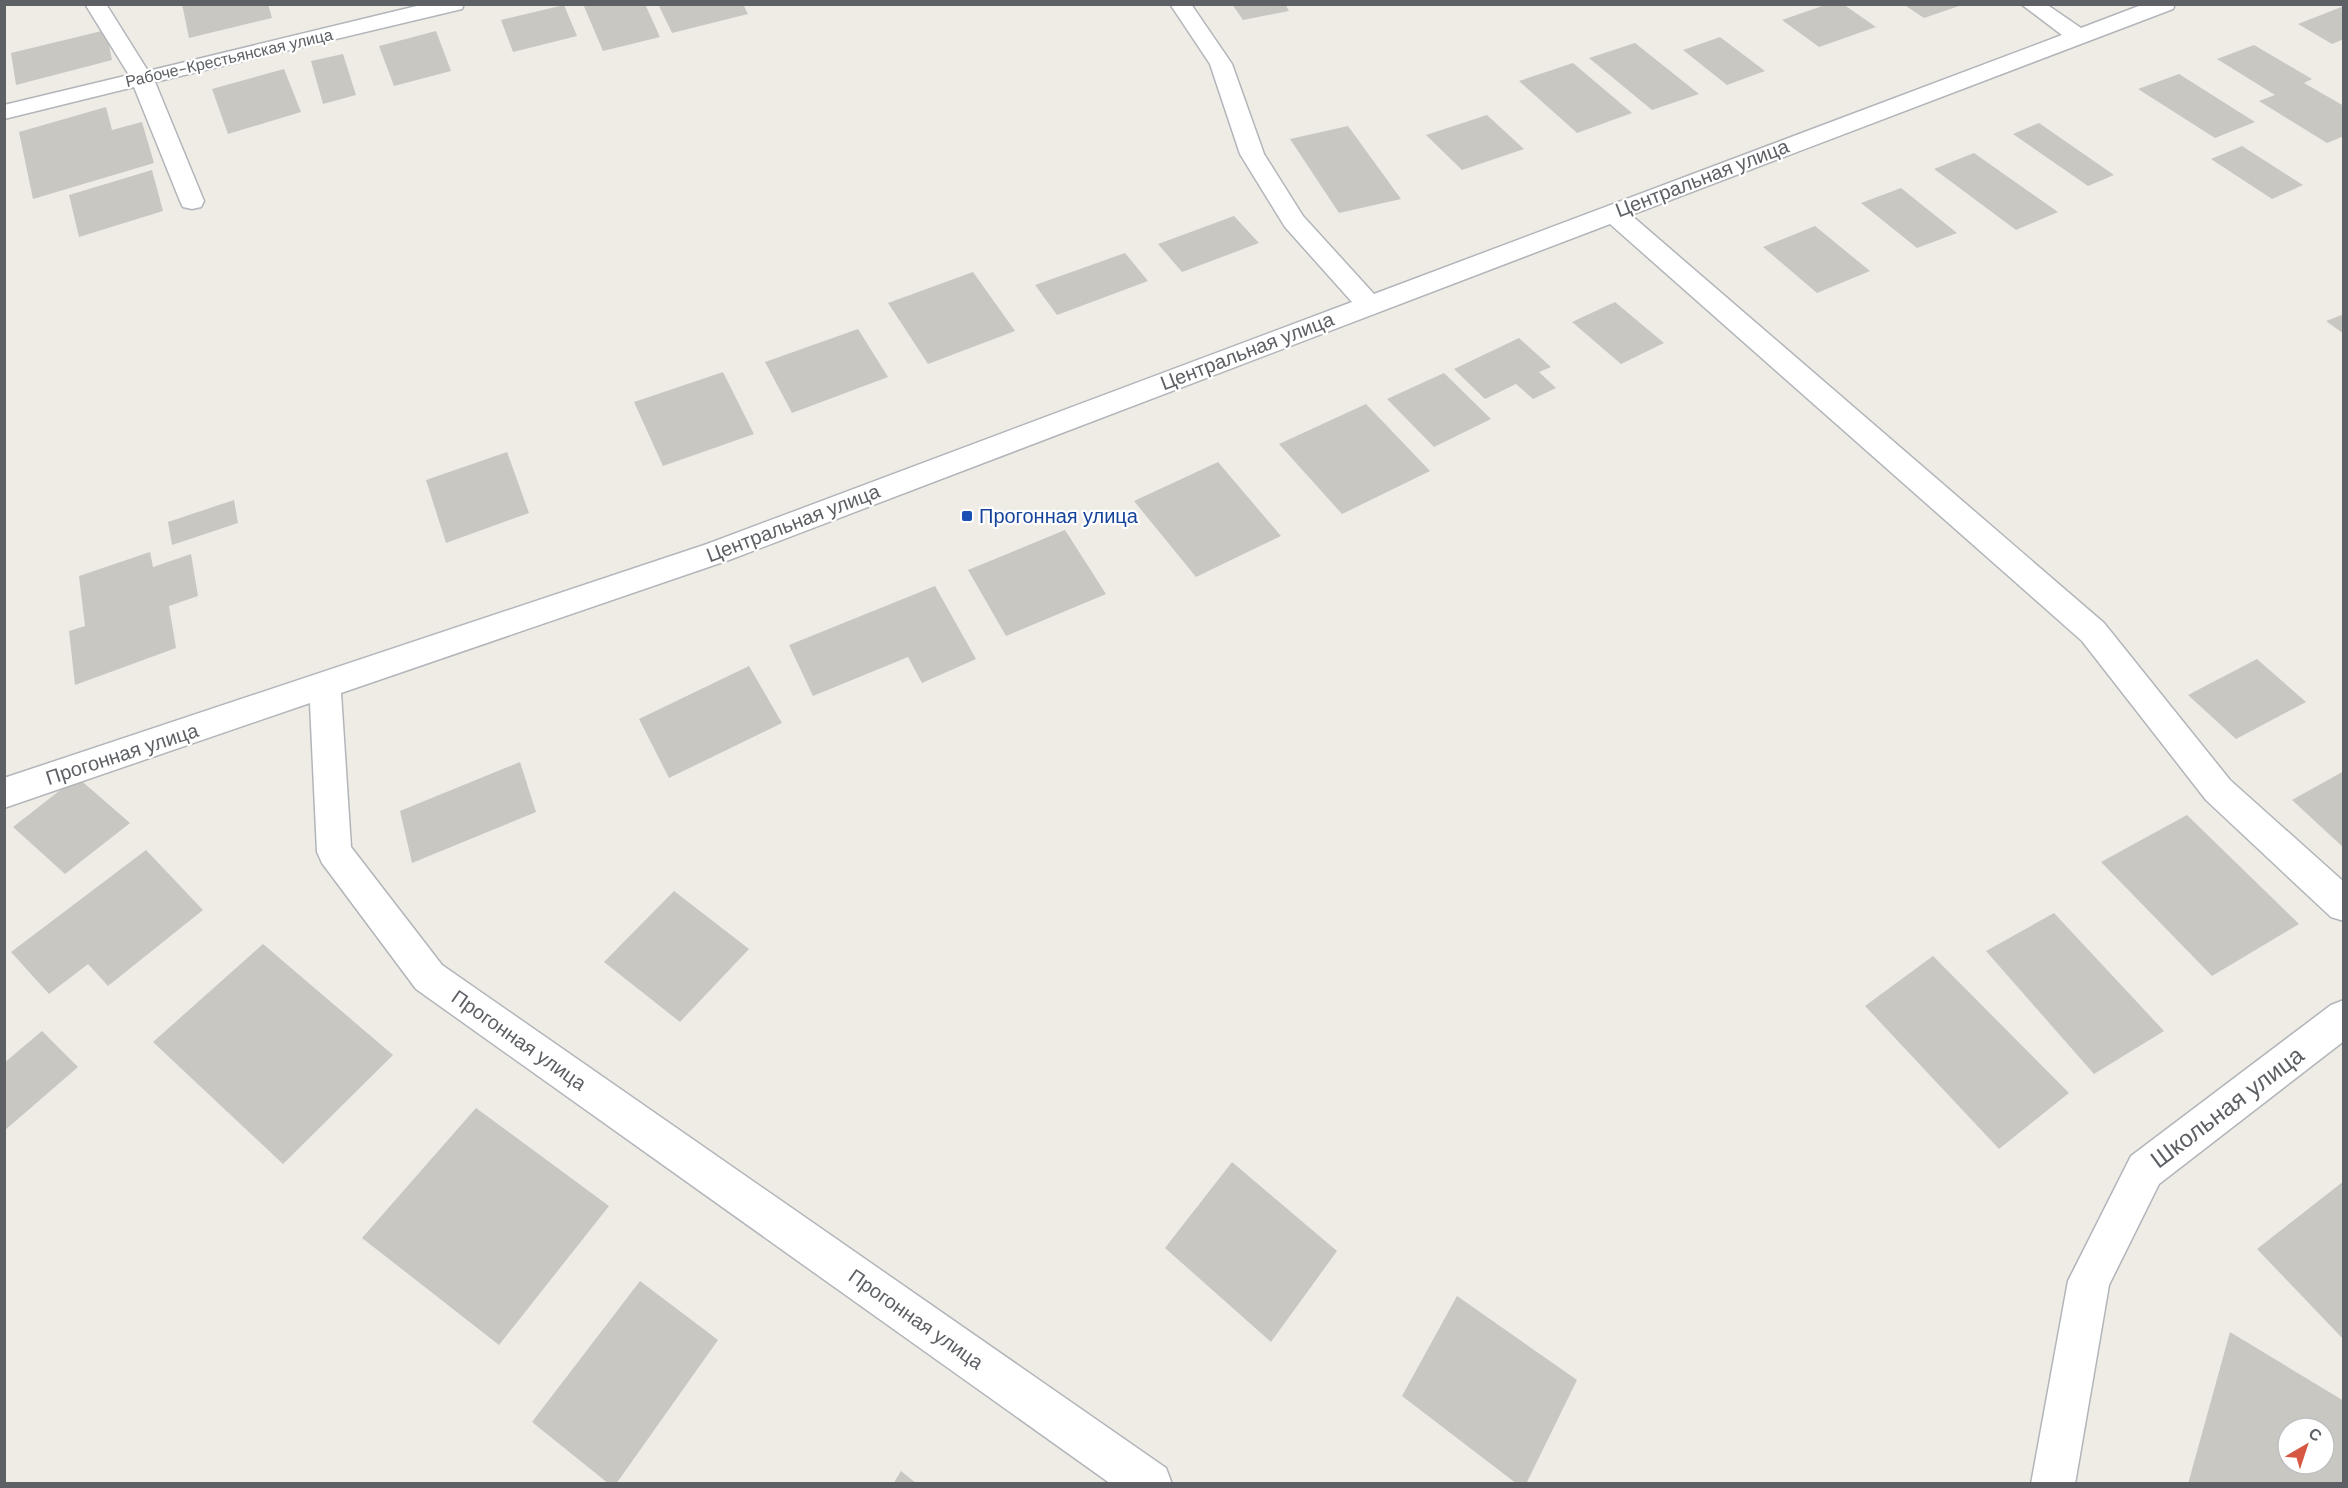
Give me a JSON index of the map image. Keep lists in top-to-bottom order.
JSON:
{
  "streets": {
    "street": [
      "Рабоче-Крестьянская улица",
      "Центральная улица",
      "Прогонная улица",
      "Школьная улица"
    ]
  },
  "crossings": [
    ["Центральная улица", "Прогонная улица"]
  ],
  "places": {
    "transit": ["Прогонная улица"]
  },
  "north": "top right"
}
